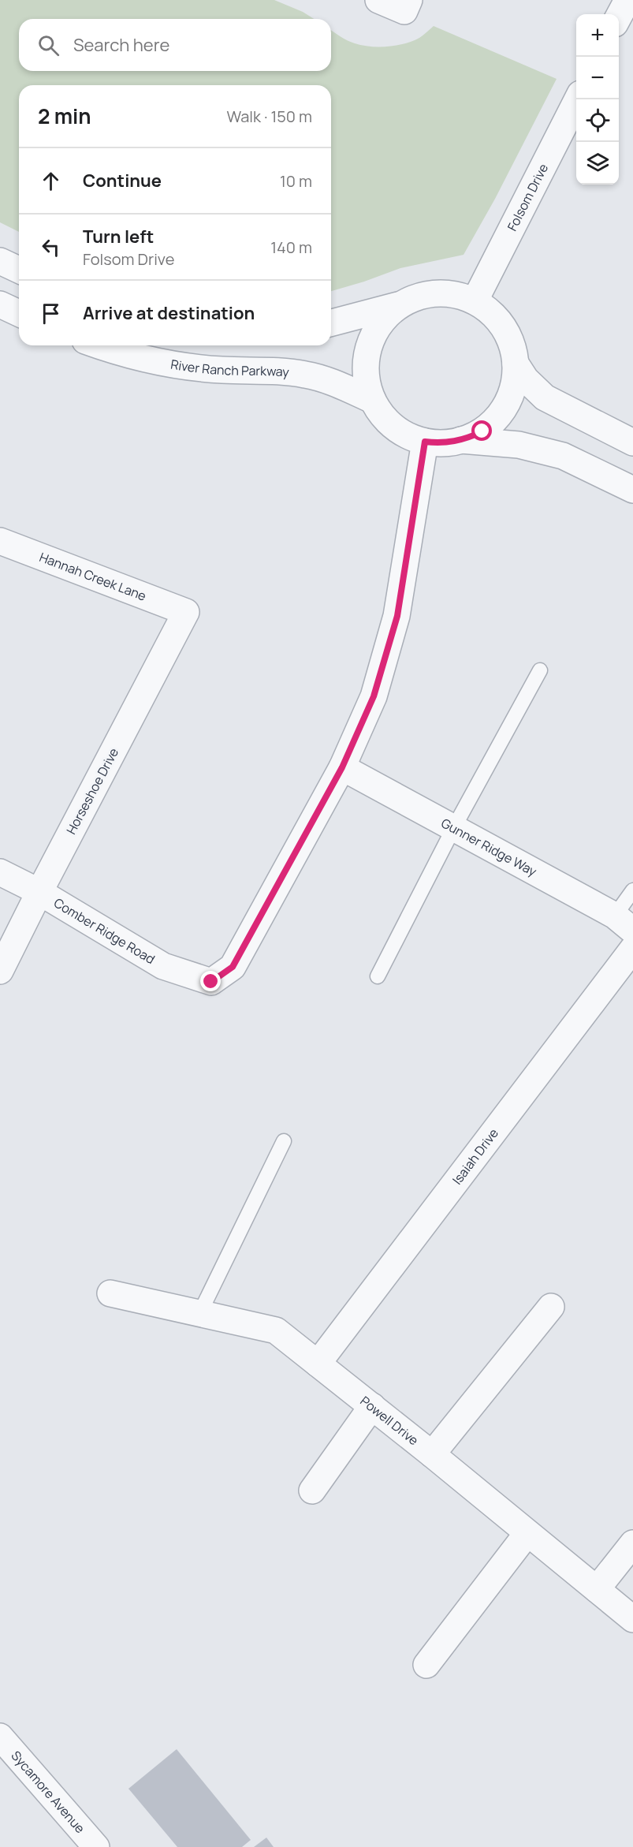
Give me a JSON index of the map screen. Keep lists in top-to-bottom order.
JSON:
{
  "streets": {
    "street": [
      "Folsom Drive",
      "River Ranch Parkway",
      "Hannah Creek Lane",
      "Horseshoe Drive",
      "Gunner Ridge Way",
      "Comber Ridge Road",
      "Isaiah Drive",
      "Powell Drive",
      "Sycamore Avenue"
    ]
  },
  "crossings": [
    ["Folsom Drive", "River Ranch Parkway"],
    ["Hannah Creek Lane", "Horseshoe Drive"],
    ["Horseshoe Drive", "Comber Ridge Road"],
    ["Gunner Ridge Way", "Comber Ridge Road"],
    ["Isaiah Drive", "Powell Drive"]
  ],
  "page": {
    "map_buttons": ["+", "−"],
    "search": "Search here",
    "heading": ["2 min", "Walk · 150 m"],
    "list": [
      ["Continue", "10 m"],
      ["Turn left", "Folsom Drive", "140 m"],
      "Arrive at destination"
    ]
  }
}
